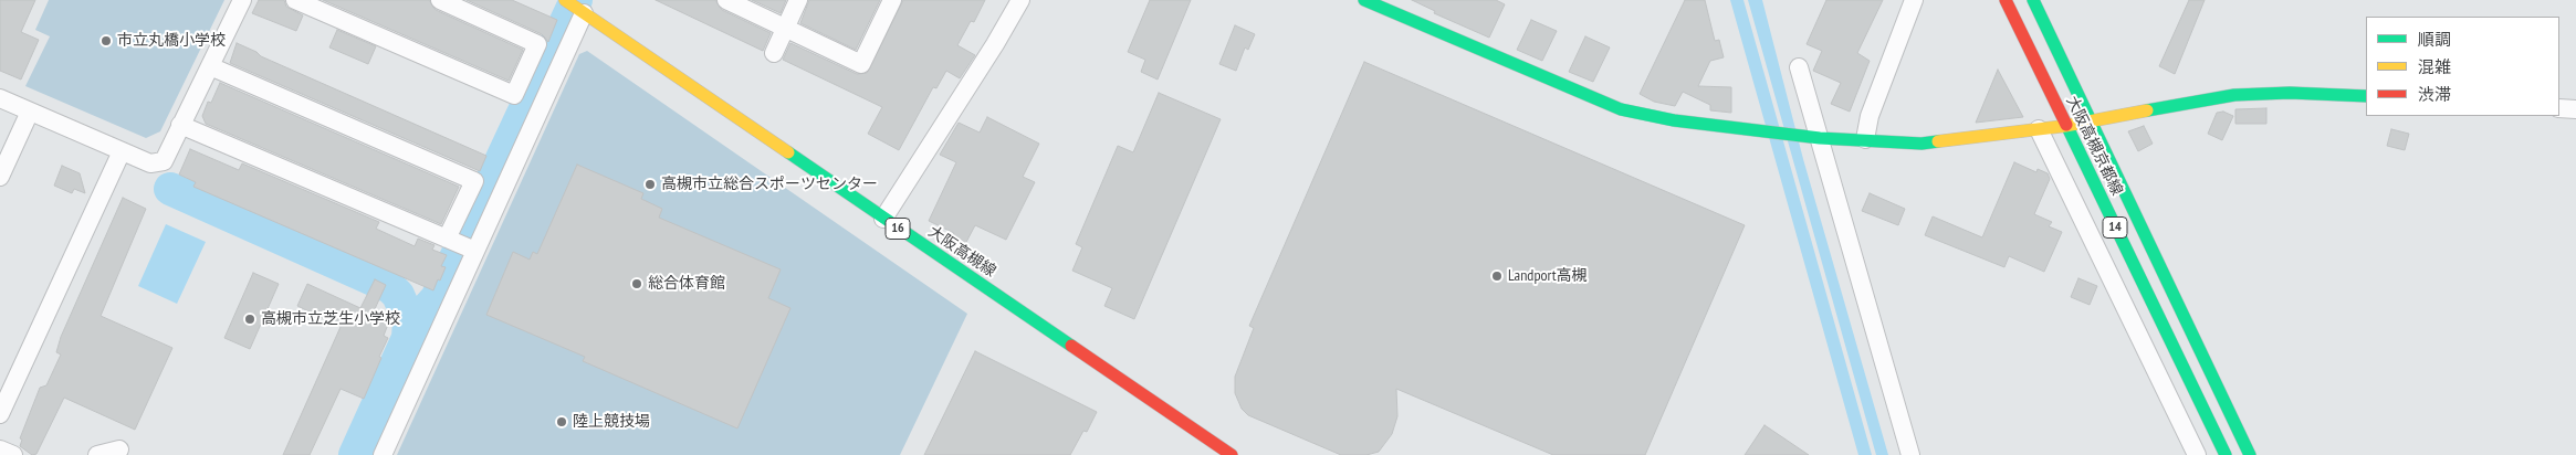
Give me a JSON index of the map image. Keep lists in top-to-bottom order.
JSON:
{
  "streets": {
    "main road": [
      "大阪高槻京都線",
      "14",
      "16",
      "大阪高槻線"
    ]
  },
  "places": [
    "市立丸橋小学校",
    "高槻市立総合スポーツセンター",
    "Landport高槻",
    "総合体育館",
    "高槻市立芝生小学校",
    "陸上競技場"
  ],
  "legend": ["順調", "混雑", "渋滞"]
}
